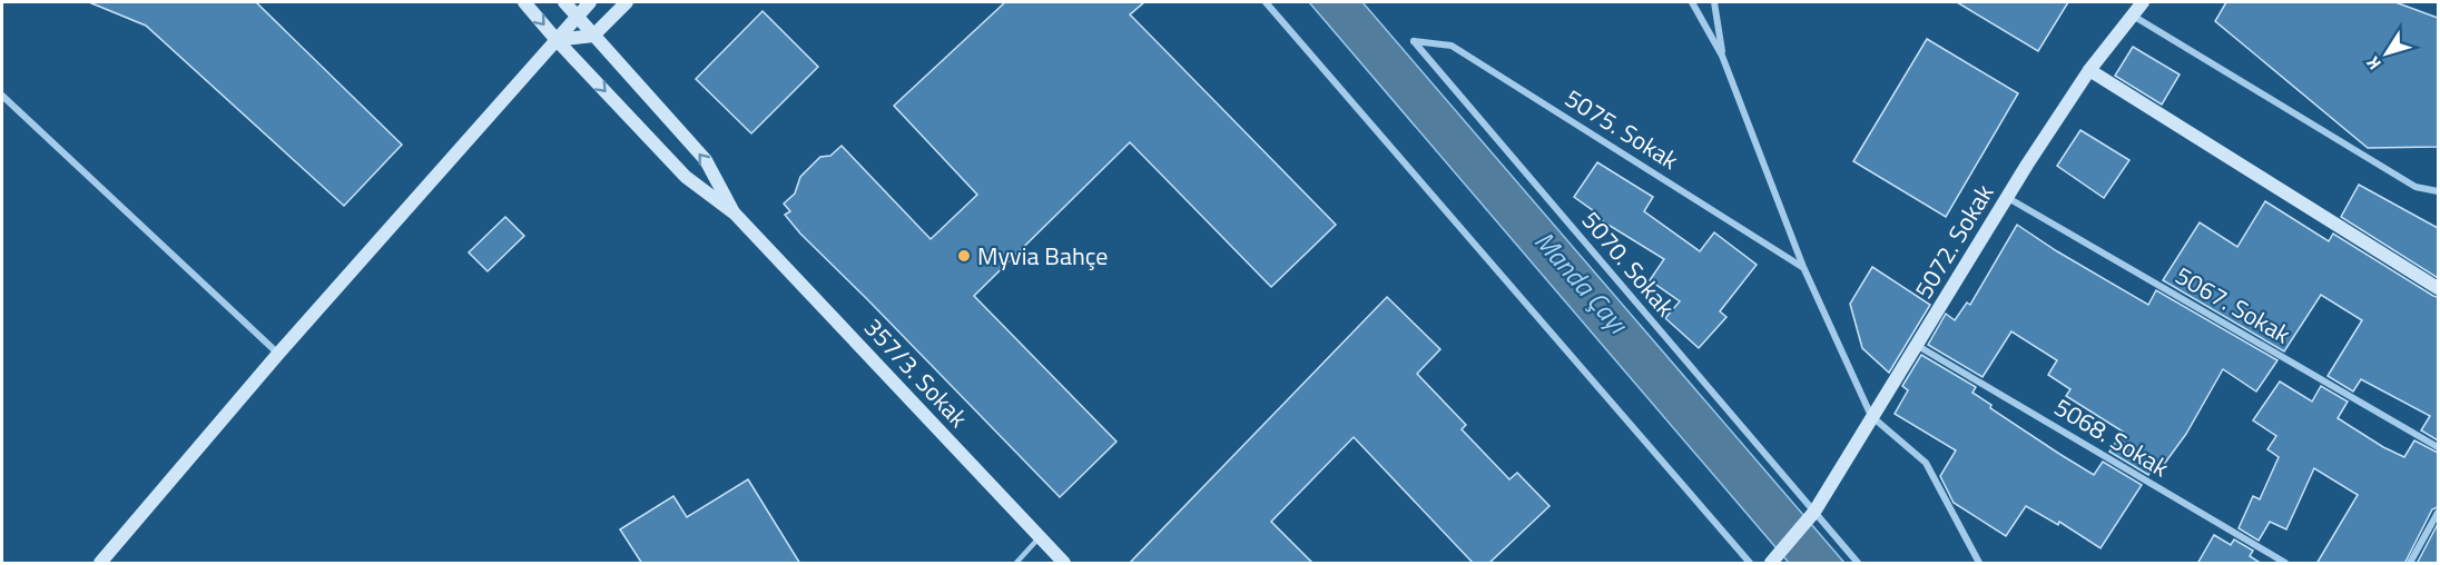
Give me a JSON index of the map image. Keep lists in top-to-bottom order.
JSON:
{
  "streets": {
    "street": [
      "5075. Sokak",
      "5072. Sokak",
      "5070. Sokak",
      "5067. Sokak",
      "357/3. Sokak",
      "5068. Sokak"
    ]
  },
  "crossings": [
    ["5075. Sokak", "5070. Sokak"],
    ["5072. Sokak", "5070. Sokak"],
    ["5072. Sokak", "5067. Sokak"],
    ["5072. Sokak", "5068. Sokak"]
  ],
  "water": ["Manda Çayı"],
  "places": ["Myvia Bahçe"],
  "north": "bottom left"
}
